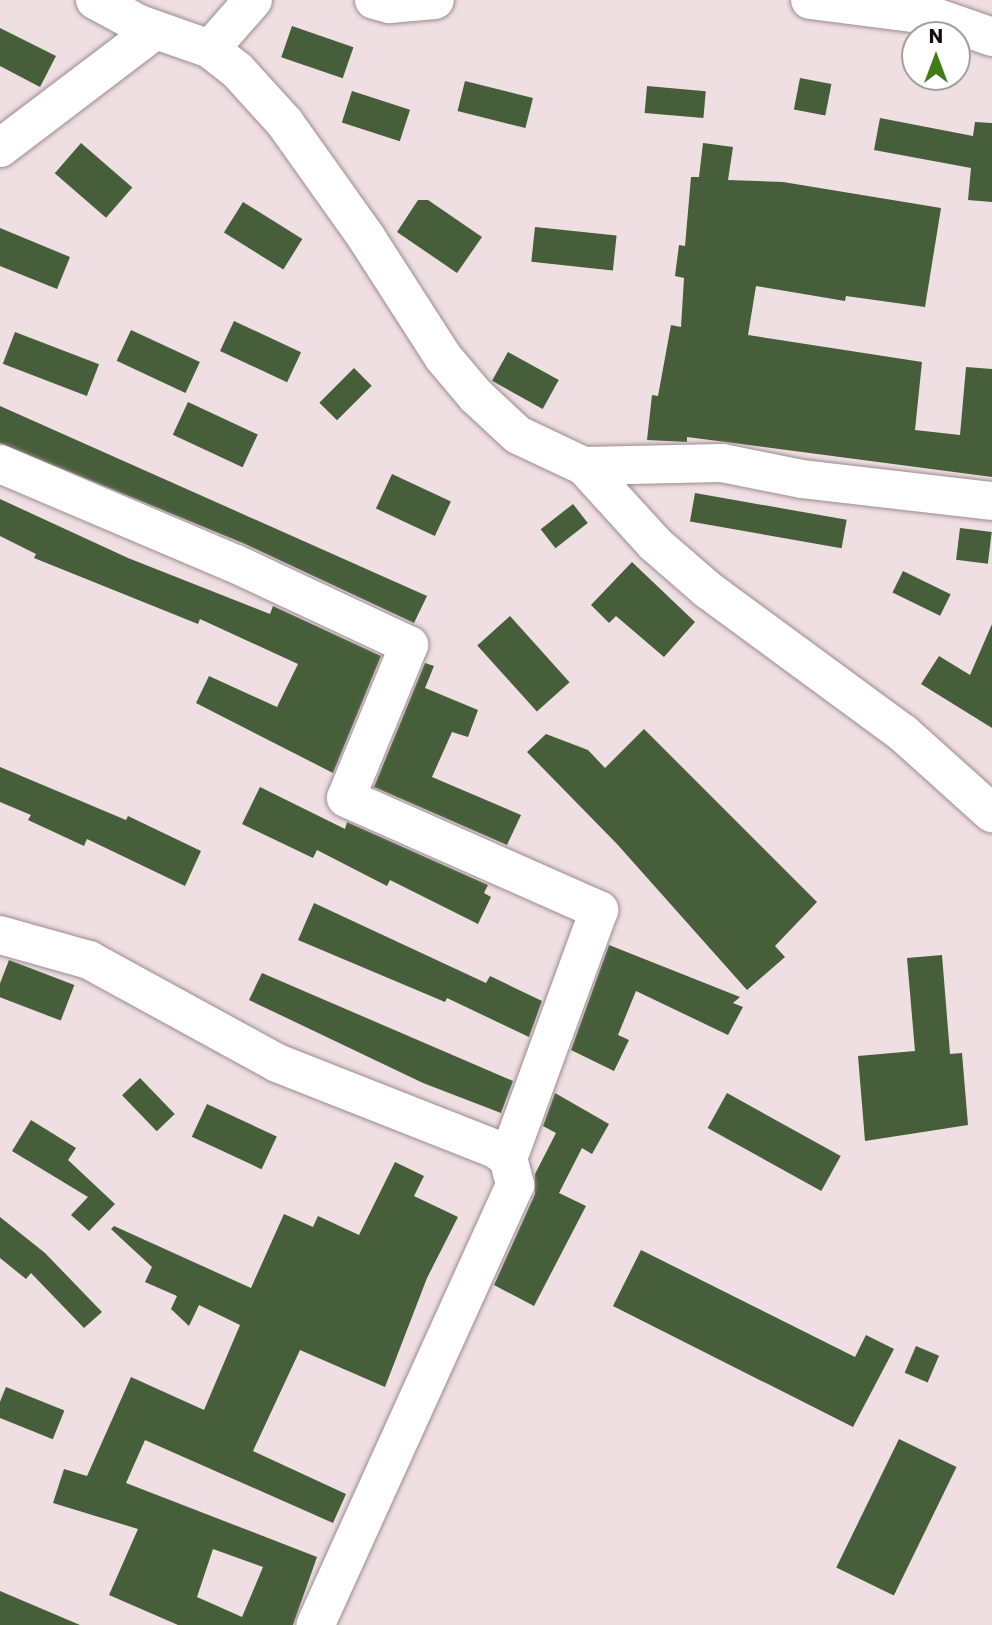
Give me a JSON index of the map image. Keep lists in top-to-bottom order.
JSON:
{
  "north": "top"
}
